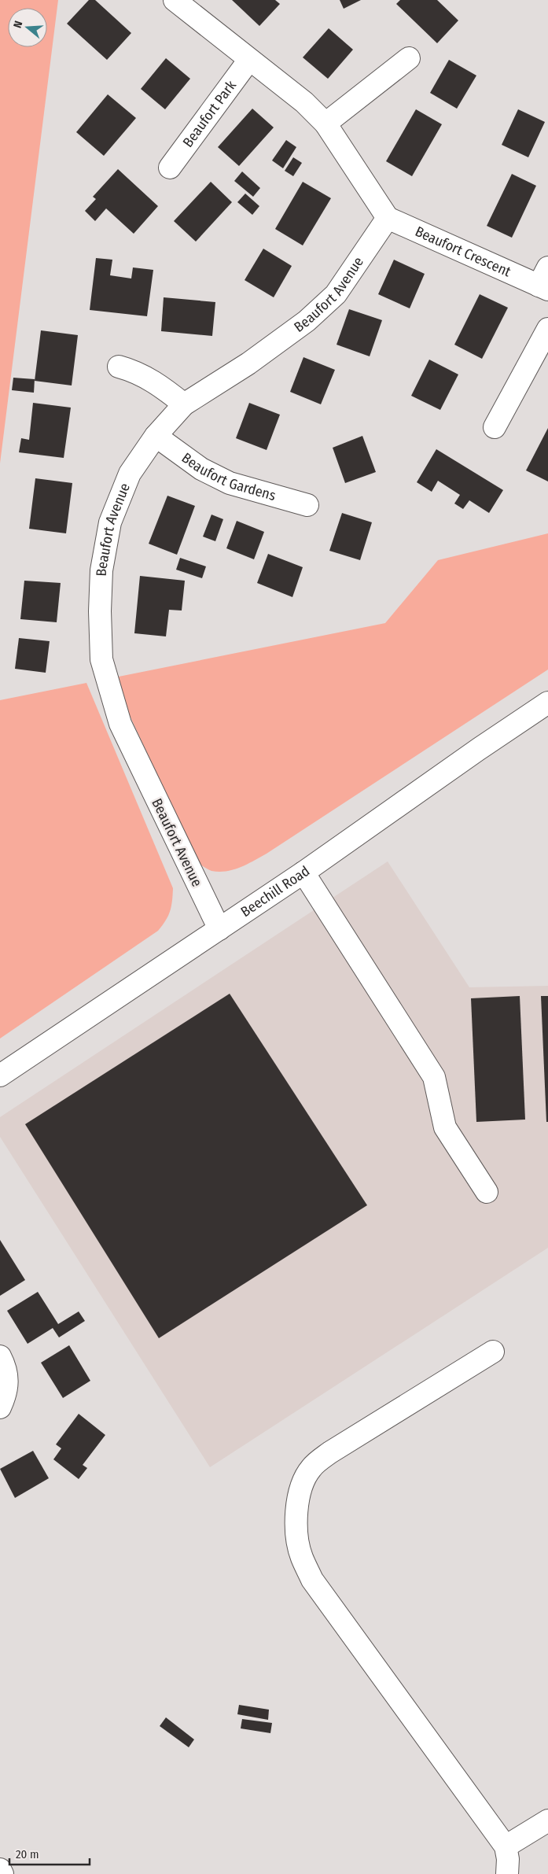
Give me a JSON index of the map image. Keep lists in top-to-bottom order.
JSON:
{
  "streets": {
    "street": [
      "Beaufort Park",
      "Beaufort Crescent",
      "Beaufort Avenue",
      "Beaufort Gardens",
      "Beechill Road"
    ]
  },
  "crossings": [
    ["Beaufort Crescent", "Beaufort Avenue"],
    ["Beaufort Avenue", "Beaufort Gardens"],
    ["Beaufort Avenue", "Beechill Road"]
  ],
  "scale_bar": "20 m",
  "north": "left"
}
